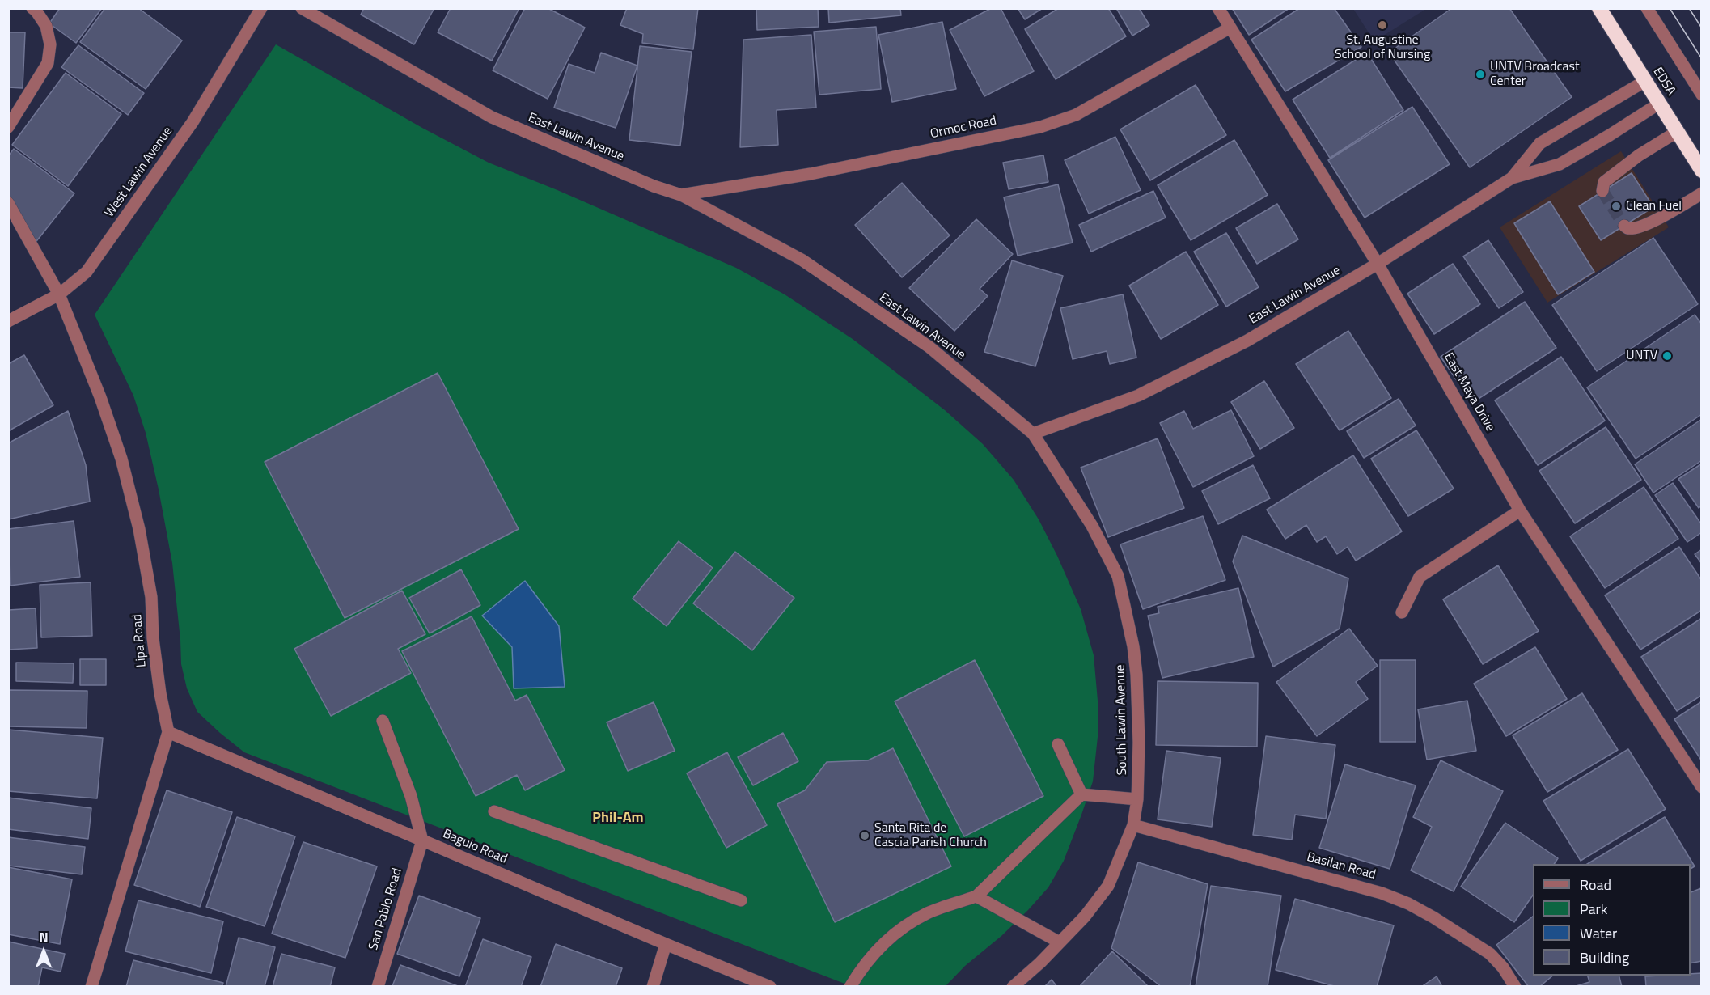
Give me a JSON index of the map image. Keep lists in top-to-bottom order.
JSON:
{
  "streets": {
    "highway": ["EDSA"],
    "street": [
      "Ormoc Road",
      "East Lawin Avenue",
      "West Lawin Avenue",
      "East Maya Drive",
      "Lipa Road",
      "South Lawin Avenue",
      "Baguio Road",
      "Basilan Road",
      "San Pablo Road"
    ]
  },
  "crossings": [
    ["EDSA", "East Lawin Avenue"],
    ["Ormoc Road", "East Lawin Avenue"],
    ["Ormoc Road", "East Maya Drive"],
    ["East Lawin Avenue", "East Maya Drive"],
    ["East Lawin Avenue", "South Lawin Avenue"],
    ["West Lawin Avenue", "Lipa Road"],
    ["Lipa Road", "Baguio Road"],
    ["South Lawin Avenue", "Basilan Road"],
    ["Baguio Road", "San Pablo Road"]
  ],
  "districts": ["Phil-Am"],
  "places": [
    "St. Augustine School of Nursing",
    "UNTV Broadcast Center",
    "Clean Fuel",
    "UNTV",
    "Santa Rita de Cascia Parish Church"
  ],
  "legend": [
    "Road",
    "Park",
    "Water",
    "Building"
  ],
  "north": "top"
}
